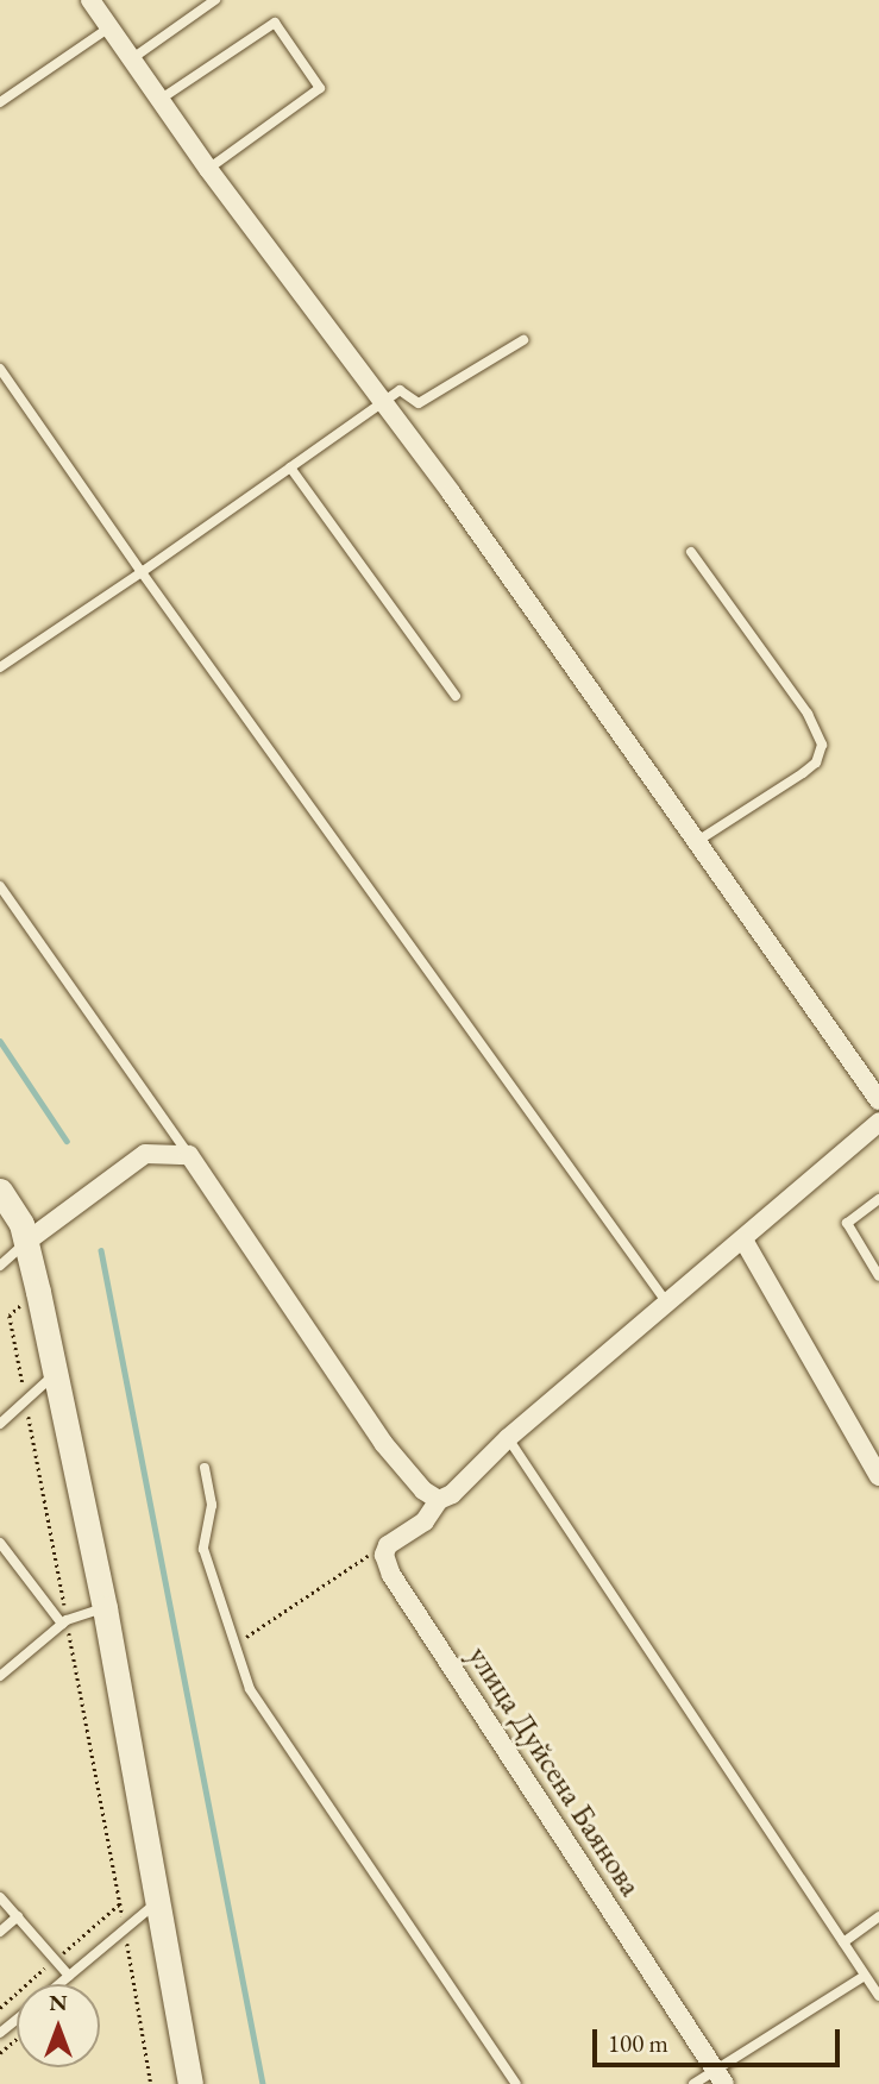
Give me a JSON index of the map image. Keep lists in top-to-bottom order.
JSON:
{
  "streets": {
    "street": ["улица Дуйсена Баянова"]
  },
  "scale_bar": "100 m",
  "north": "top"
}
